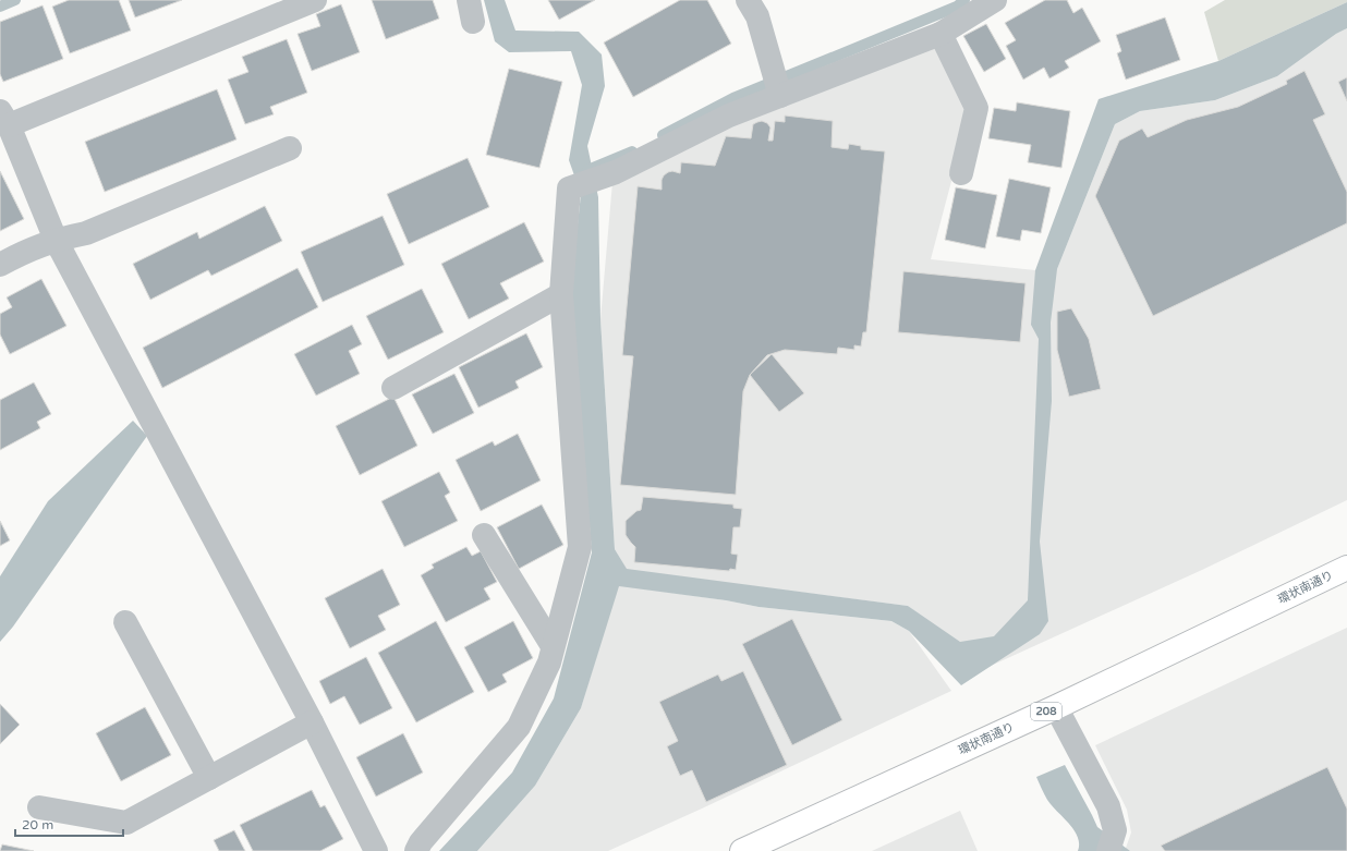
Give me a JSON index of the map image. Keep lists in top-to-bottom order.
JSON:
{
  "streets": {
    "highway": ["環状南通り", "208"]
  },
  "scale_bar": "20 m"
}
